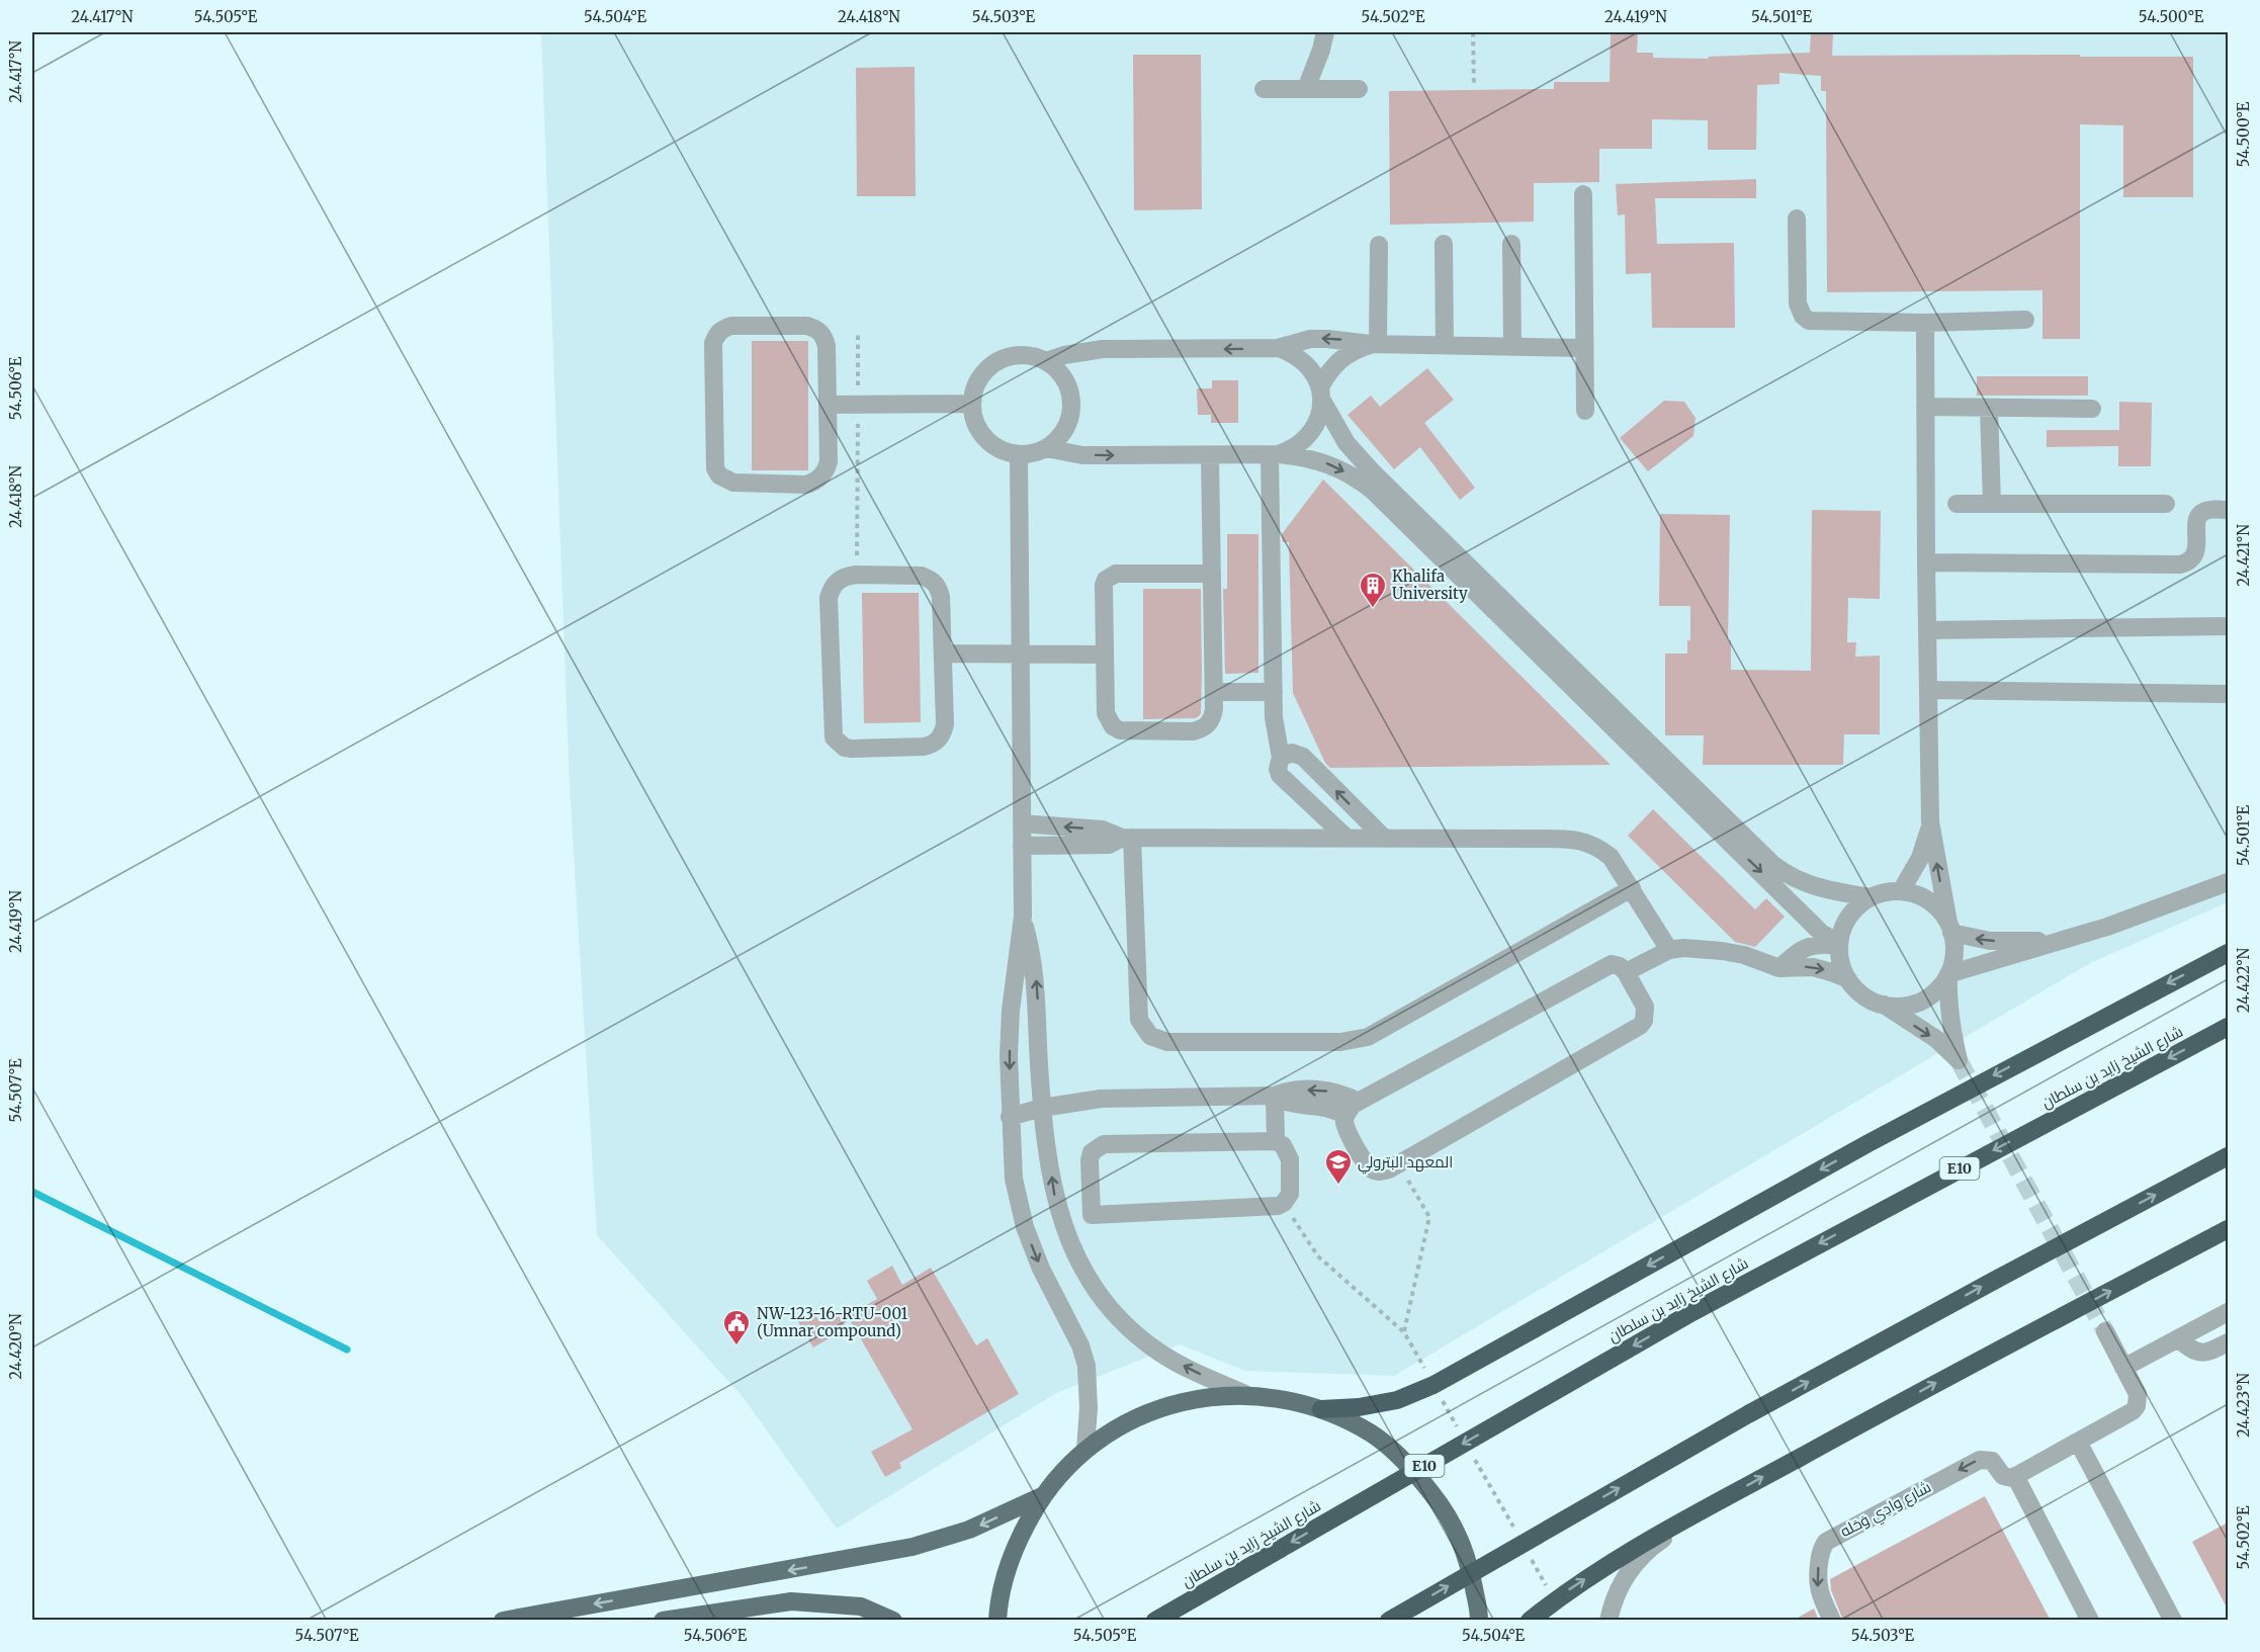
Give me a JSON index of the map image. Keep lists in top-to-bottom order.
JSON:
{
  "streets": {
    "highway": ["شارع الشيخ زايد بن سلطان", "E10"],
    "street": ["شارع وادِي وَحَله"]
  },
  "places": {
    "building": ["Khalifa University"],
    "school or university": ["المعهد البترولي"],
    "public building": ["NW-123-16-RTU-001 (Umnar compound)"]
  },
  "coordinates": [
    "24.417°N",
    "54.505°E",
    "54.504°E",
    "24.418°N",
    "54.503°E",
    "54.502°E",
    "24.419°N",
    "54.501°E",
    "54.500°E",
    "54.506°E",
    "24.421°N",
    "24.422°N",
    "54.507°E",
    "24.420°N",
    "24.423°N"
  ]
}
